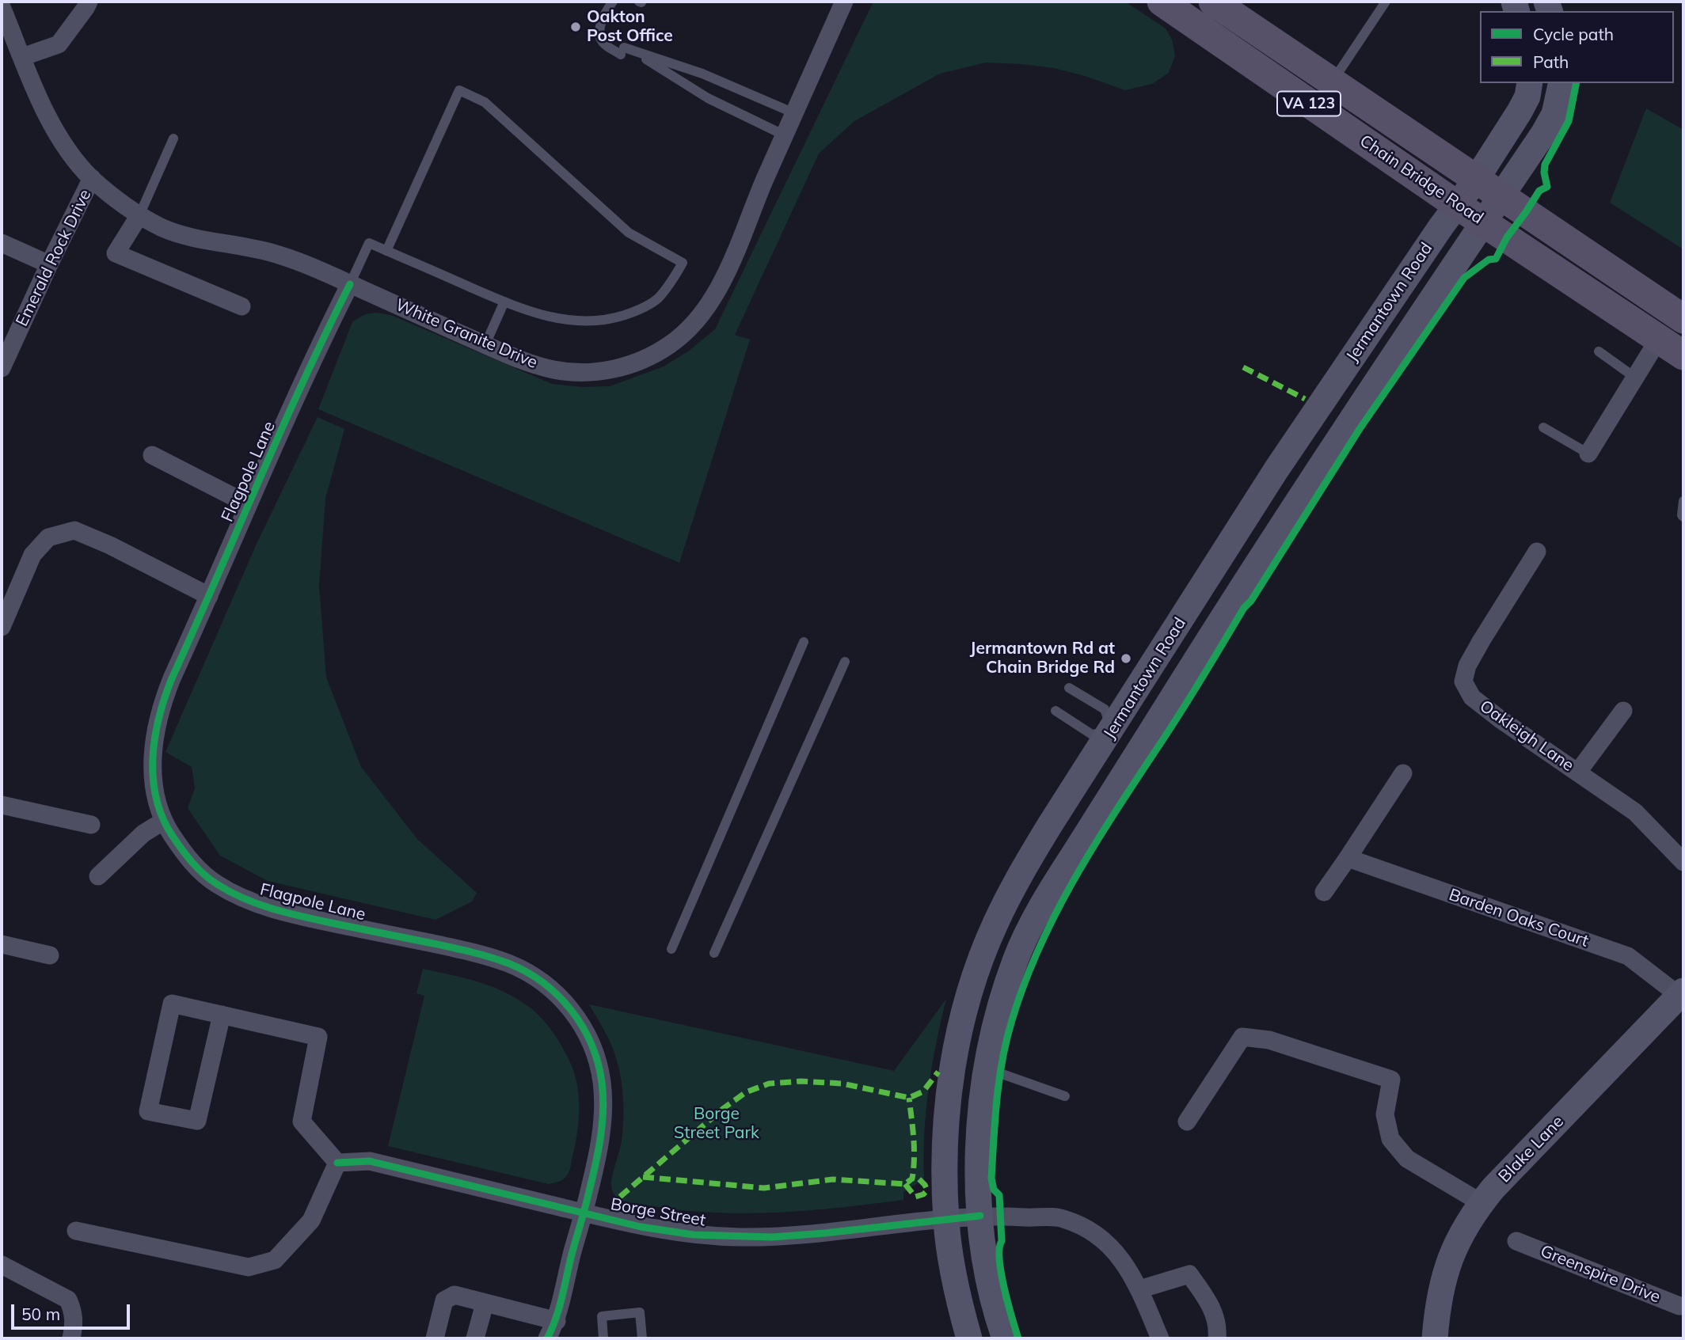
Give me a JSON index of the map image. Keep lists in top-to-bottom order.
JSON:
{
  "streets": {
    "main road": [
      "VA 123",
      "Chain Bridge Road",
      "Jermantown Road",
      "Blake Lane"
    ],
    "street": [
      "Emerald Rock Drive",
      "White Granite Drive",
      "Flagpole Lane",
      "Oakleigh Lane",
      "Barden Oaks Court",
      "Borge Street",
      "Greenspire Drive"
    ]
  },
  "crossings": [
    ["Chain Bridge Road", "Jermantown Road"],
    ["Emerald Rock Drive", "White Granite Drive"],
    ["Jermantown Road", "Borge Street"],
    ["White Granite Drive", "Flagpole Lane"],
    ["Flagpole Lane", "Borge Street"],
    ["Barden Oaks Court", "Blake Lane"]
  ],
  "parks": ["Borge Street Park"],
  "places": ["Oakton Post Office", "Jermantown Rd at Chain Bridge Rd"],
  "legend": ["Cycle path", "Path"],
  "scale_bar": "50 m"
}
